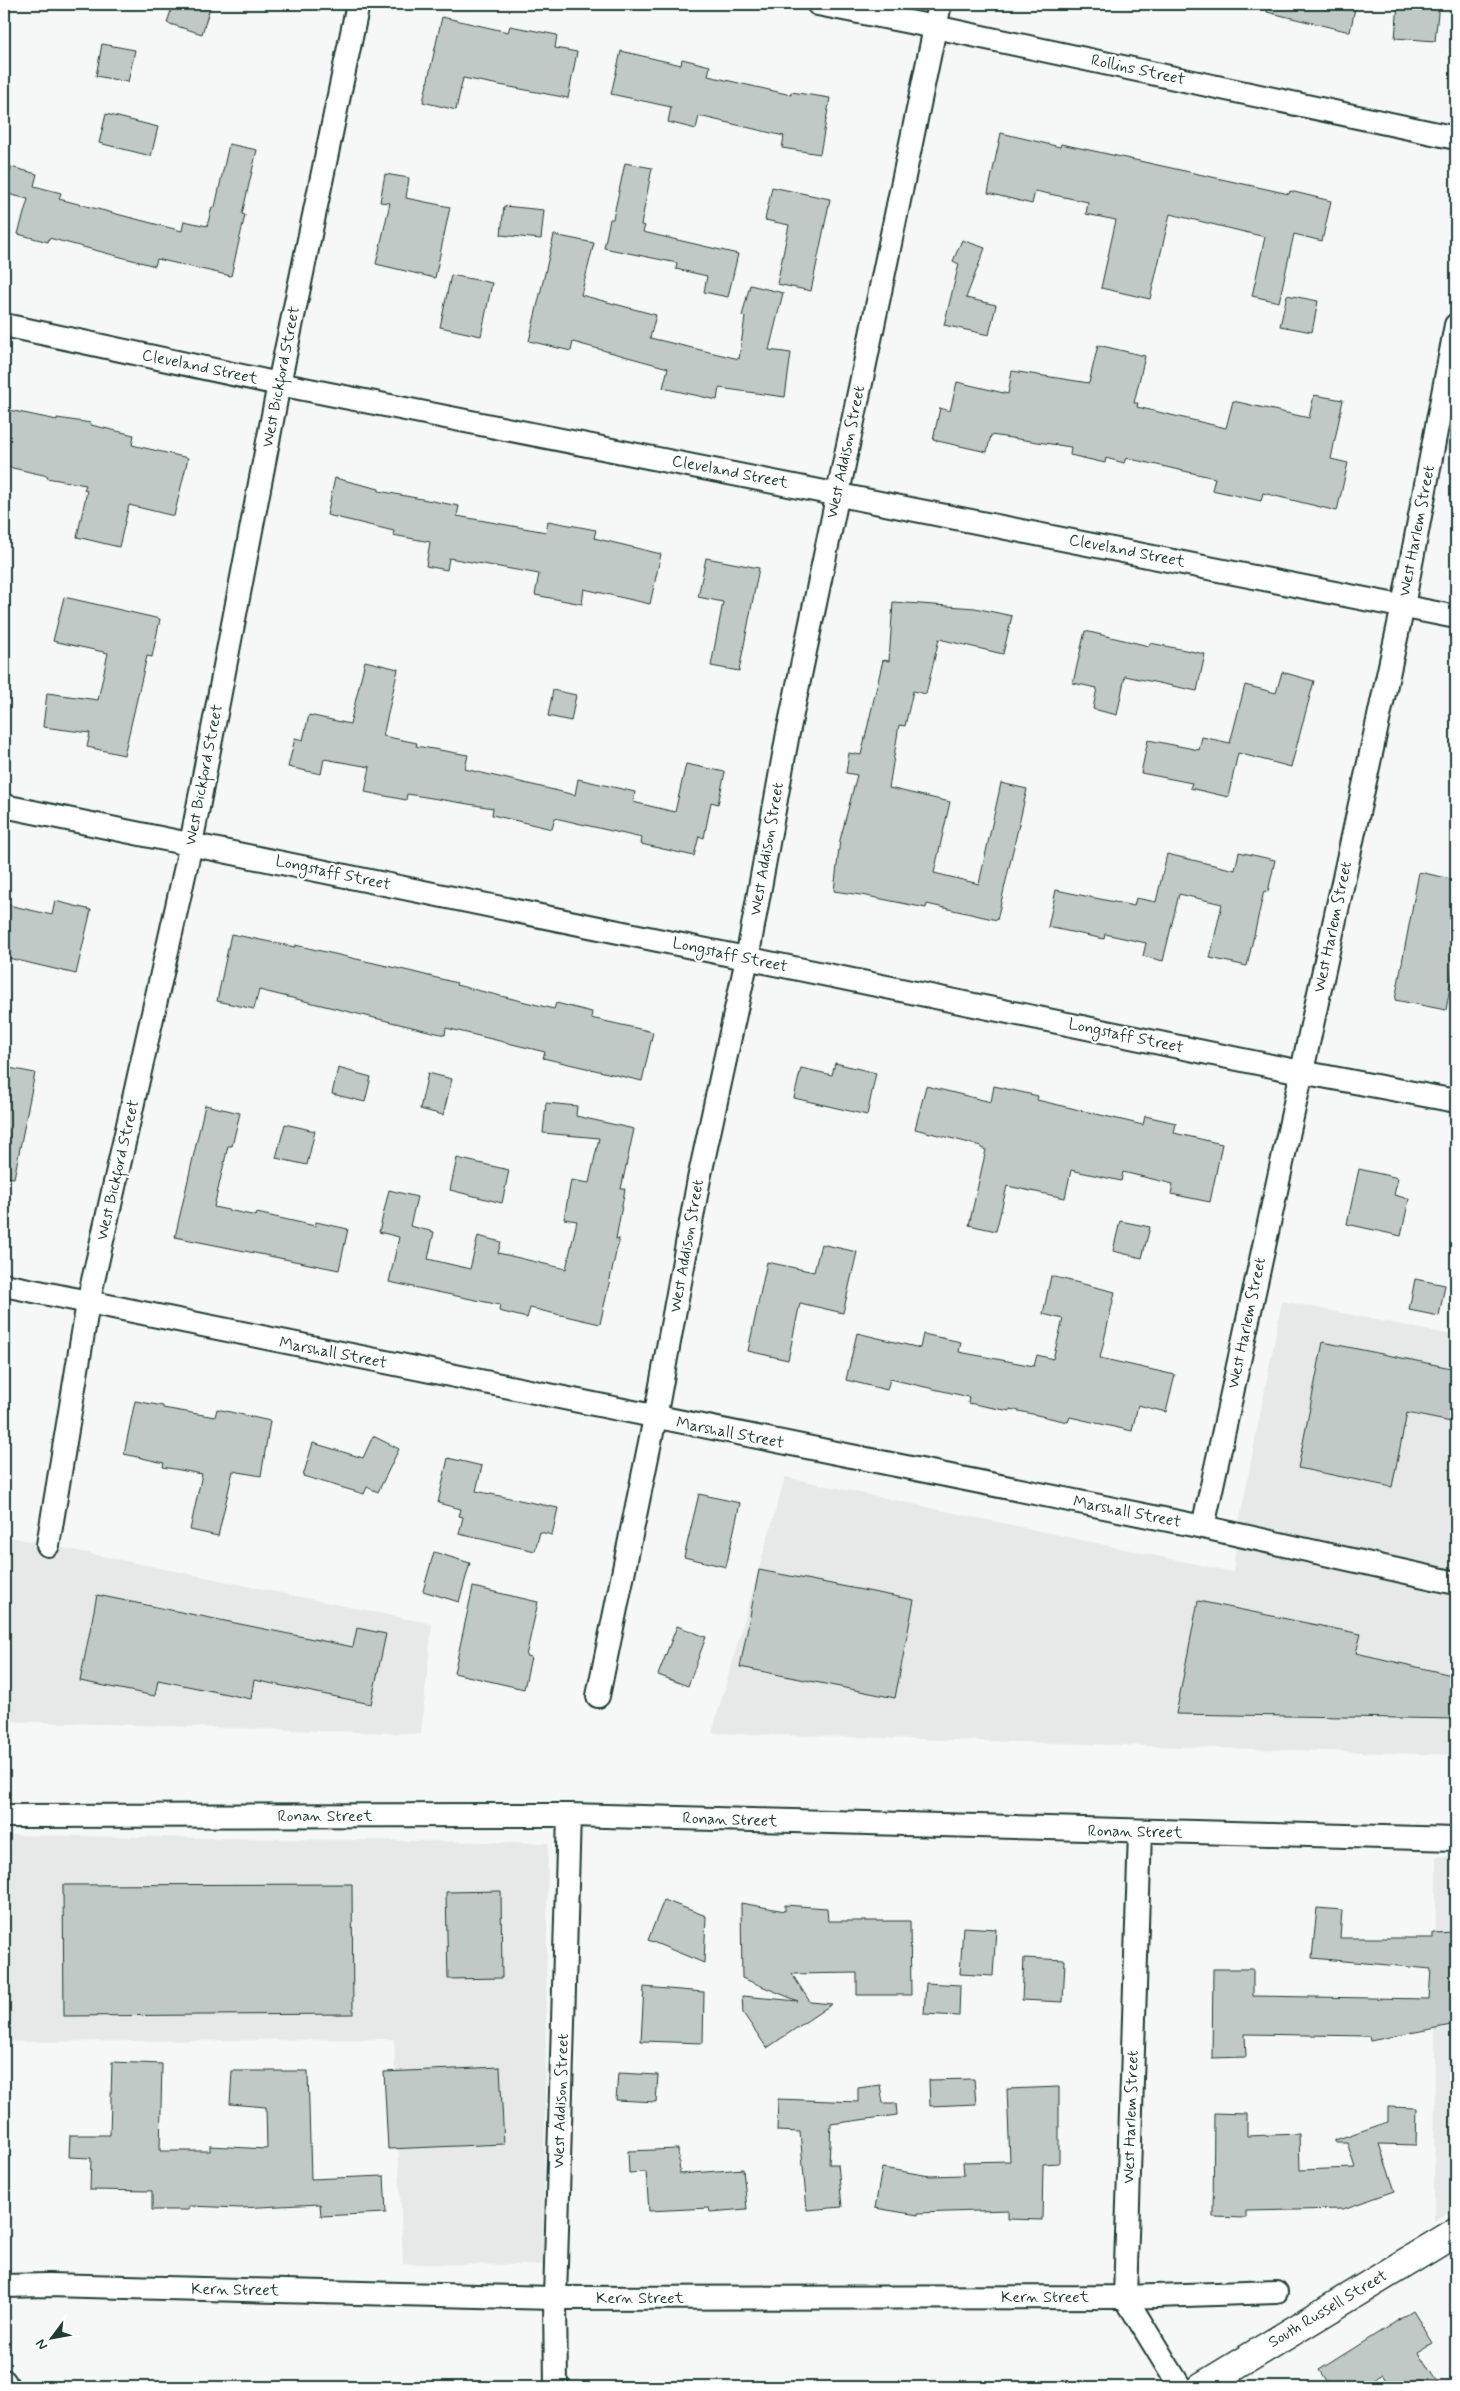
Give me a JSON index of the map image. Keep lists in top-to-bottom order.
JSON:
{
  "streets": {
    "main road": ["South Russell Street"],
    "street": [
      "Rollins Street",
      "Cleveland Street",
      "West Bickford Street",
      "West Addison Street",
      "West Harlem Street",
      "Longstaff Street",
      "Marshall Street",
      "Ronan Street",
      "Kern Street"
    ]
  },
  "crossings": [
    ["Rollins Street", "West Addison Street"],
    ["Cleveland Street", "West Bickford Street"],
    ["Cleveland Street", "West Addison Street"],
    ["Cleveland Street", "West Harlem Street"],
    ["West Bickford Street", "Longstaff Street"],
    ["West Bickford Street", "Marshall Street"],
    ["West Addison Street", "Longstaff Street"],
    ["West Addison Street", "Marshall Street"],
    ["West Addison Street", "Ronan Street"],
    ["West Addison Street", "Kern Street"],
    ["West Harlem Street", "Longstaff Street"],
    ["West Harlem Street", "Marshall Street"],
    ["West Harlem Street", "Ronan Street"],
    ["West Harlem Street", "Kern Street"]
  ],
  "north": "bottom left"
}
